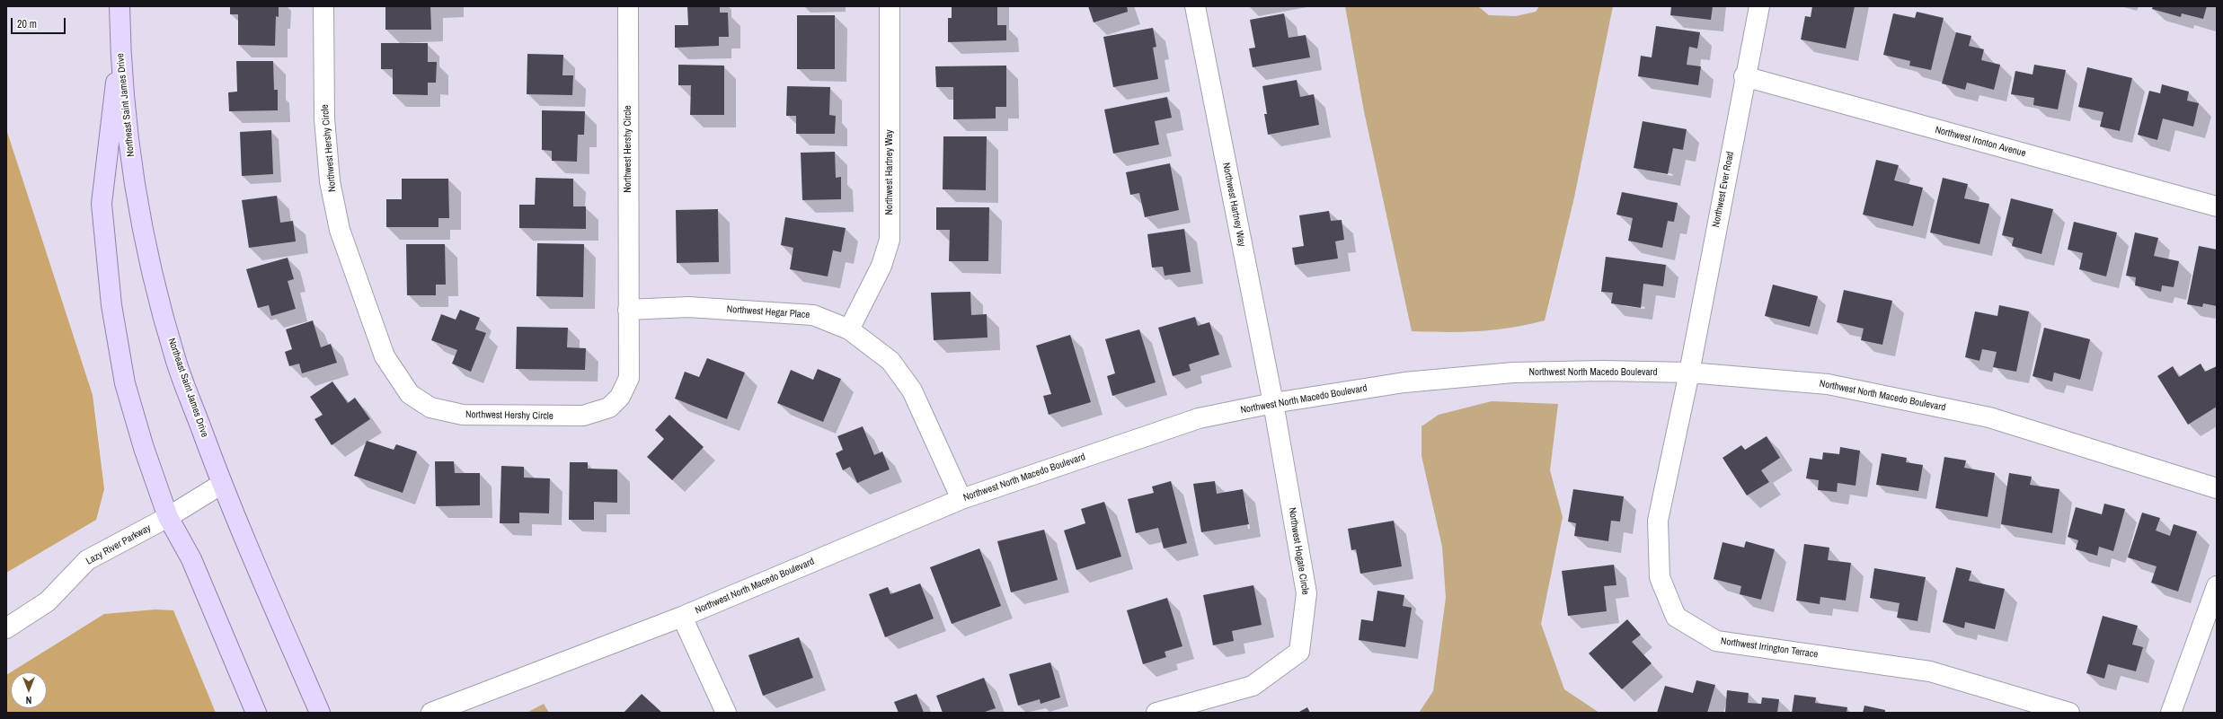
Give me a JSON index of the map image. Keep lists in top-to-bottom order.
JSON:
{
  "streets": {
    "main road": ["Northeast Saint James Drive"],
    "street": [
      "Northwest Ironton Avenue",
      "Northwest Hershy Circle",
      "Northwest Hartney Way",
      "Northwest Ever Road",
      "Northwest Hegar Place",
      "Northwest North Macedo Boulevard",
      "Lazy River Parkway",
      "Northwest Hogate Circle",
      "Northwest Irrington Terrace"
    ]
  },
  "crossings": [
    ["Northeast Saint James Drive", "Lazy River Parkway"],
    ["Northwest Ironton Avenue", "Northwest Ever Road"],
    ["Northwest Hershy Circle", "Northwest Hegar Place"],
    ["Northwest Hartney Way", "Northwest Hegar Place"],
    ["Northwest Hartney Way", "Northwest North Macedo Boulevard"],
    ["Northwest Hartney Way", "Northwest Hogate Circle"],
    ["Northwest Ever Road", "Northwest North Macedo Boulevard"],
    ["Northwest Ever Road", "Northwest Irrington Terrace"],
    ["Northwest Hegar Place", "Northwest North Macedo Boulevard"],
    ["Northwest North Macedo Boulevard", "Northwest Hogate Circle"],
    ["Northwest North Macedo Boulevard", "Northwest Irrington Terrace"]
  ],
  "scale_bar": "20 m",
  "north": "bottom"
}
